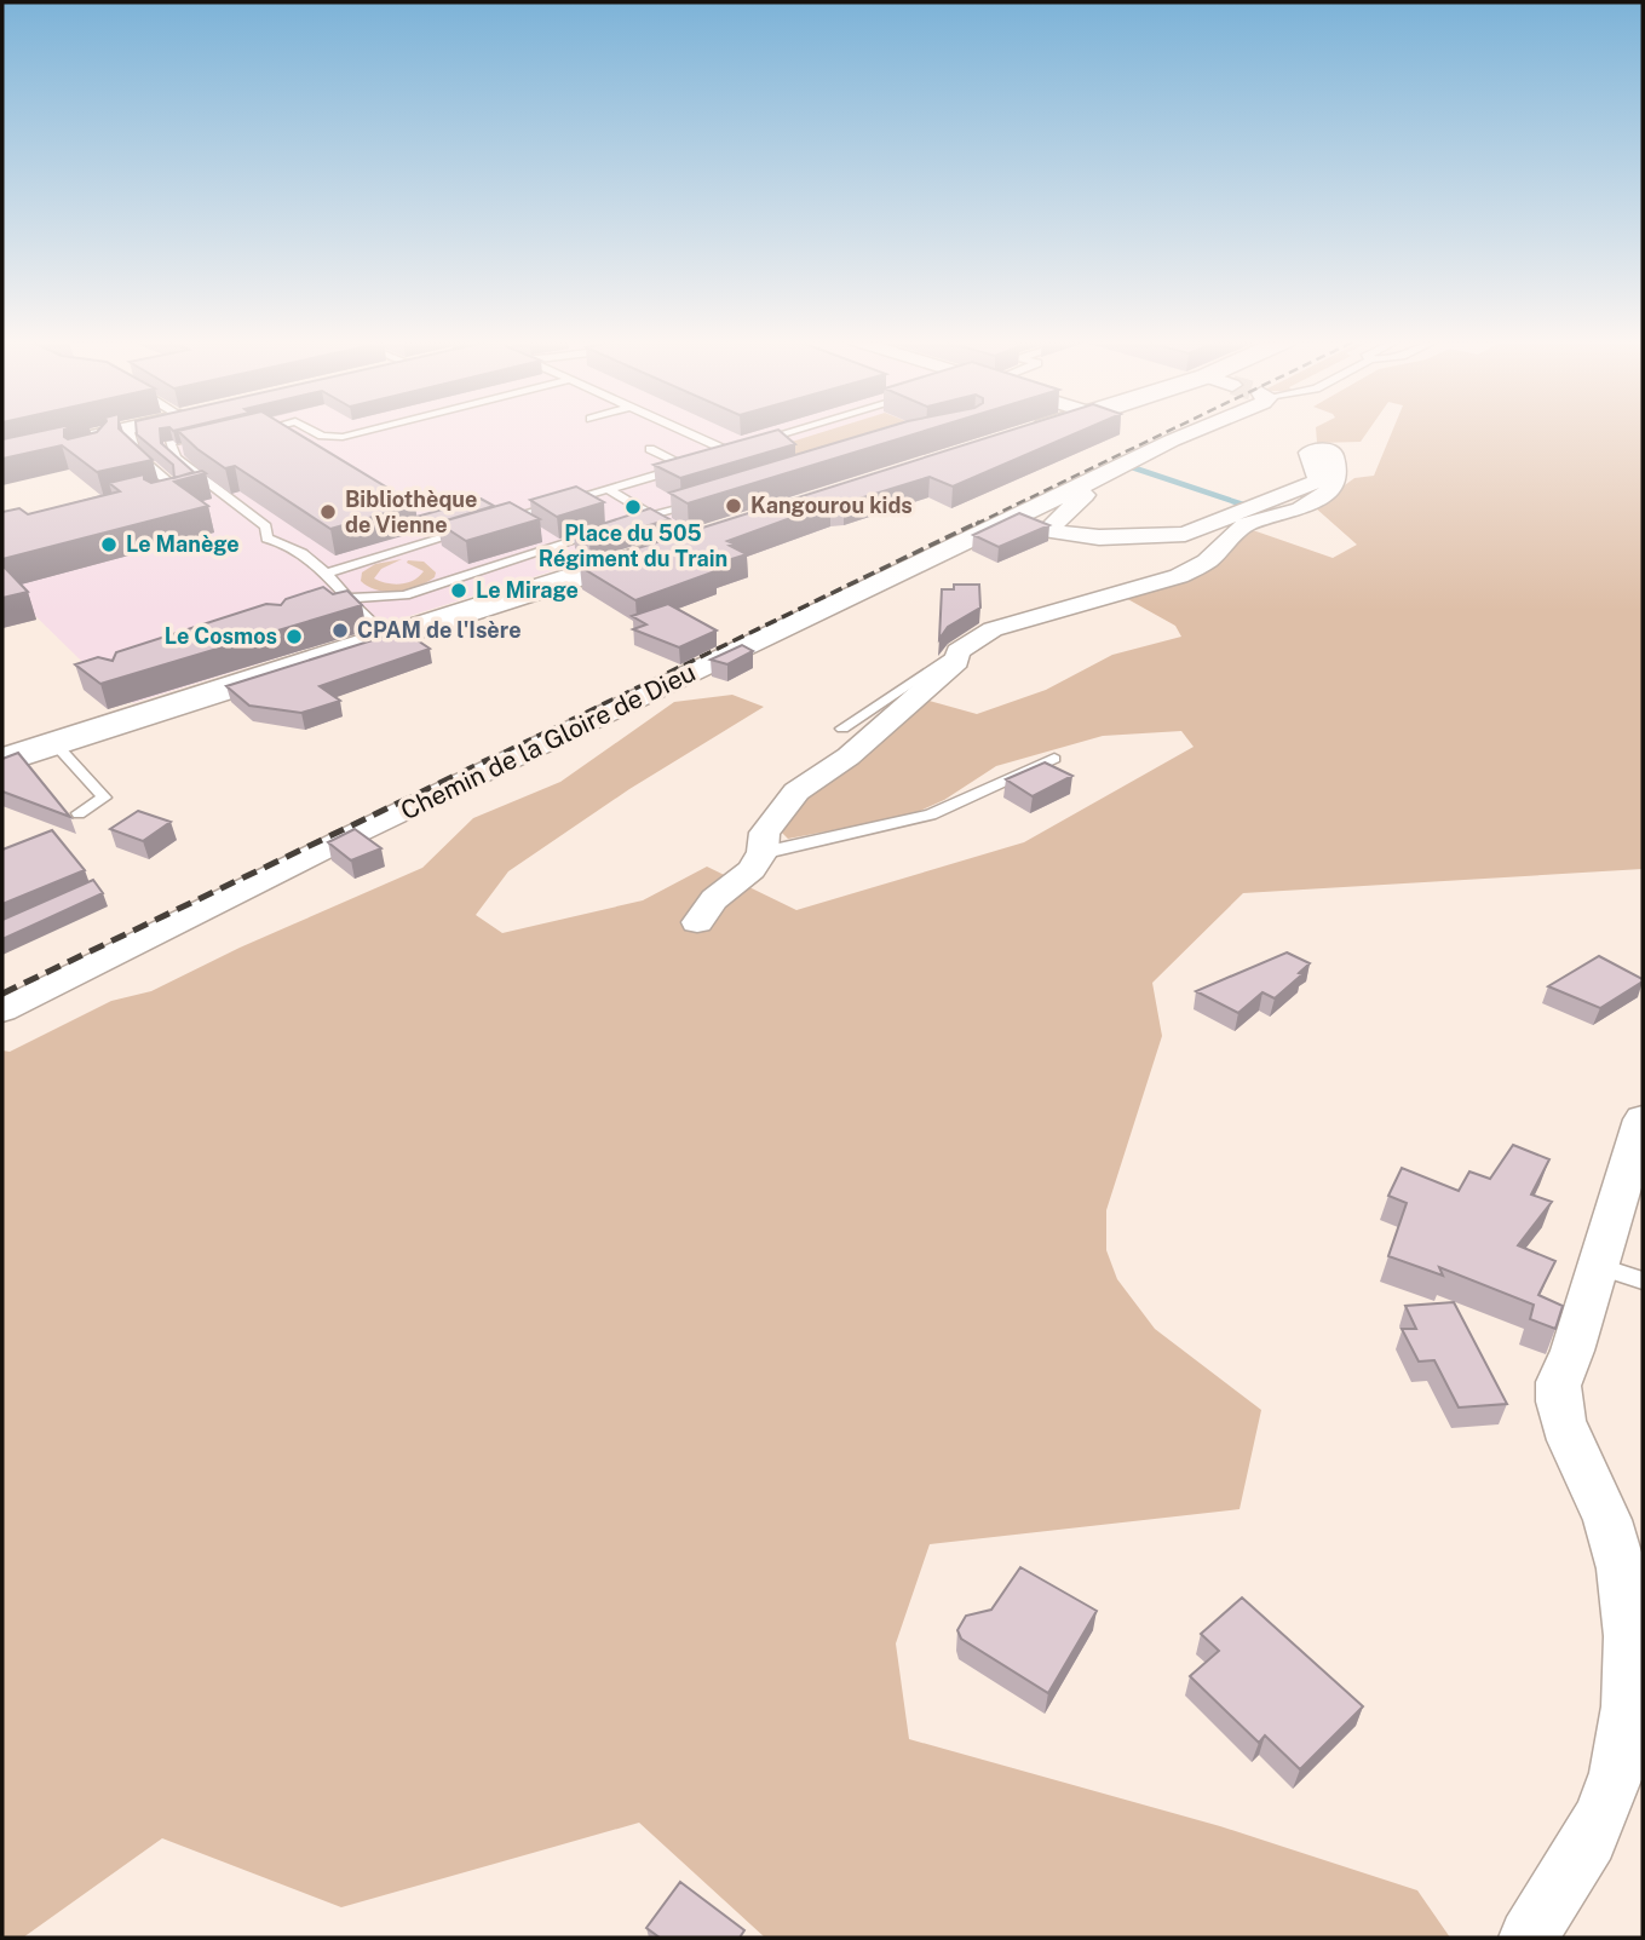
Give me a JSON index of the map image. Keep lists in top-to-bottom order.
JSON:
{
  "streets": {
    "street": ["Chemin de la Gloire de Dieu"]
  },
  "places": [
    "Kangourou kids",
    "Place du 505 Régiment du Train",
    "Bibliothèque de Vienne",
    "Le Manège",
    "Le Mirage",
    "CPAM de l'Isère",
    "Le Cosmos"
  ]
}
